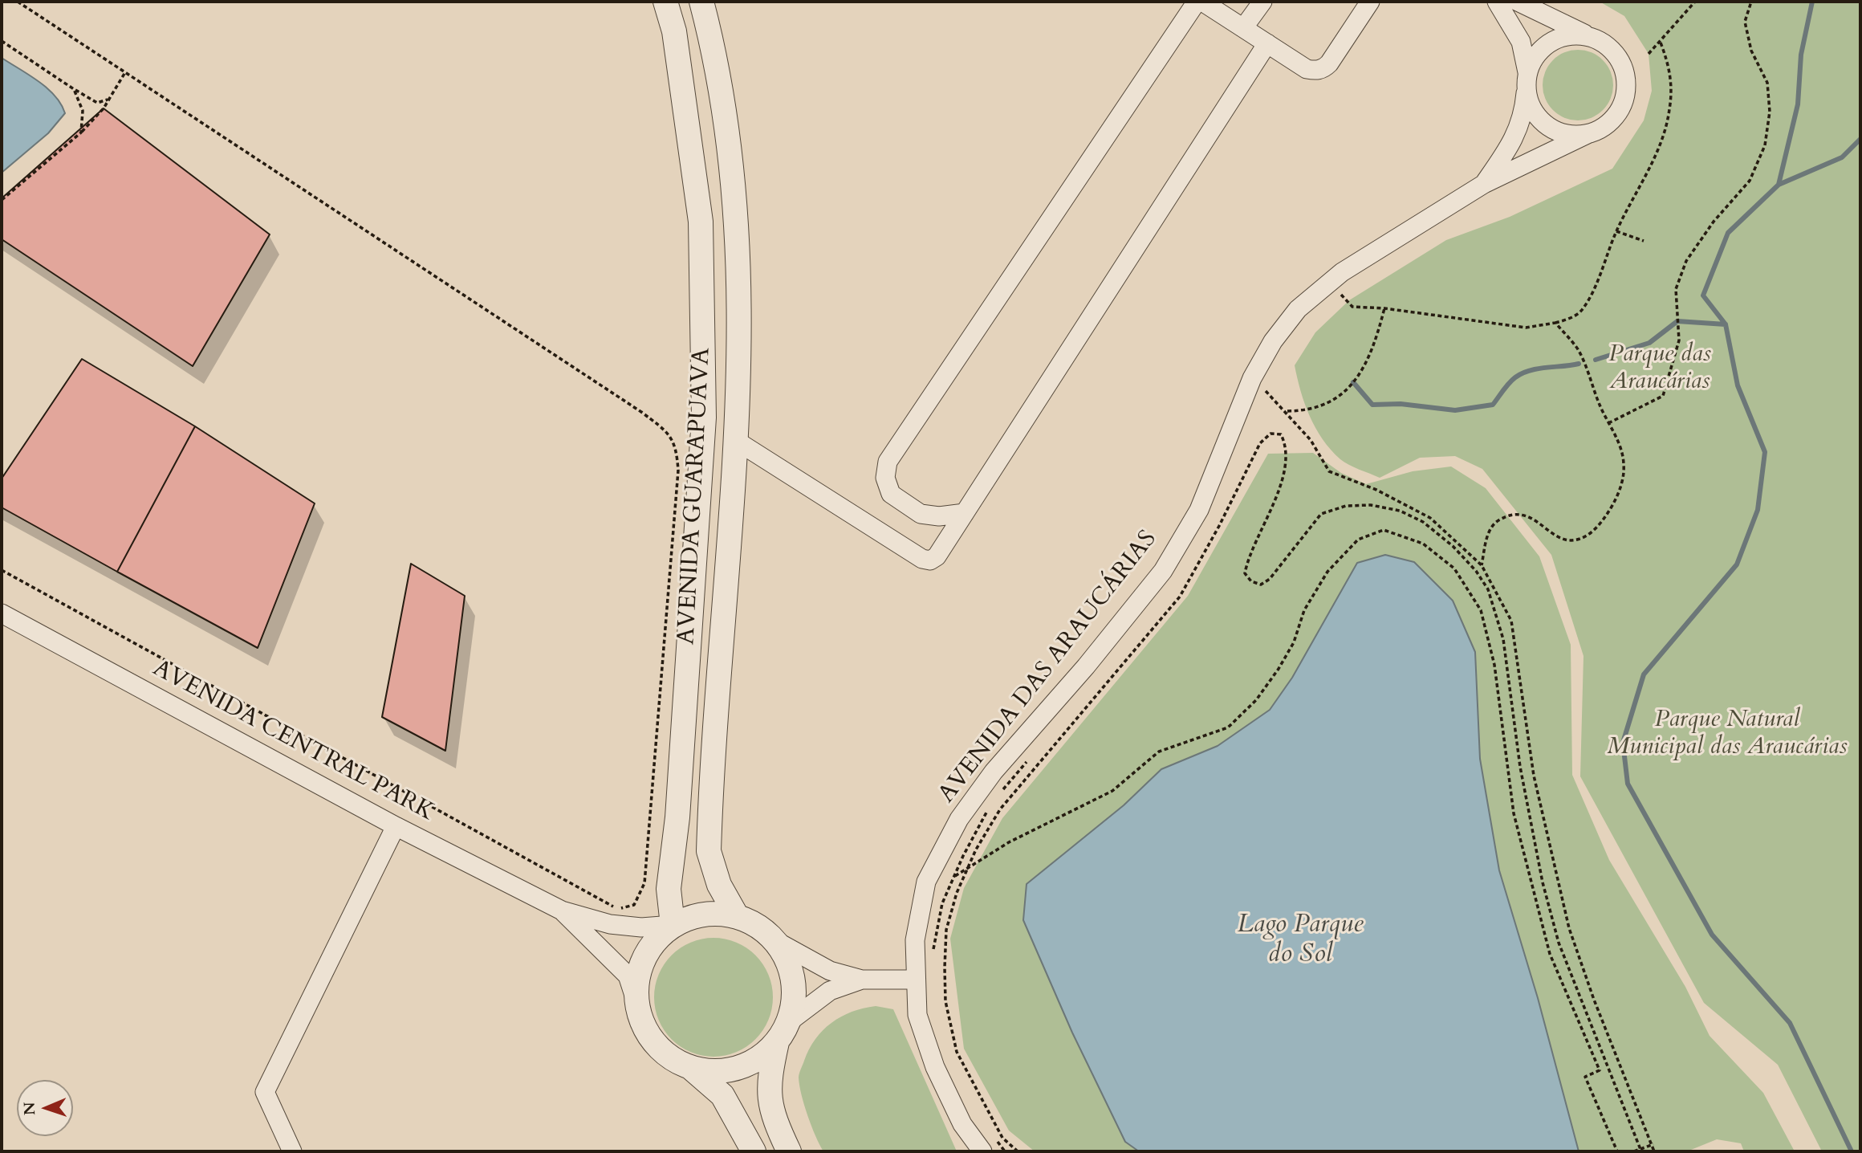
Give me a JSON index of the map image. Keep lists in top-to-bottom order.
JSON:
{
  "streets": {
    "street": ["AVENIDA GUARAPUAVA", "AVENIDA DAS ARAUCÁRIAS", "AVENIDA CENTRAL PARK"]
  },
  "water": ["Lago Parque do Sol"],
  "parks": ["Parque das Araucárias", "Parque Natural Municipal das Araucárias"],
  "north": "left"
}
